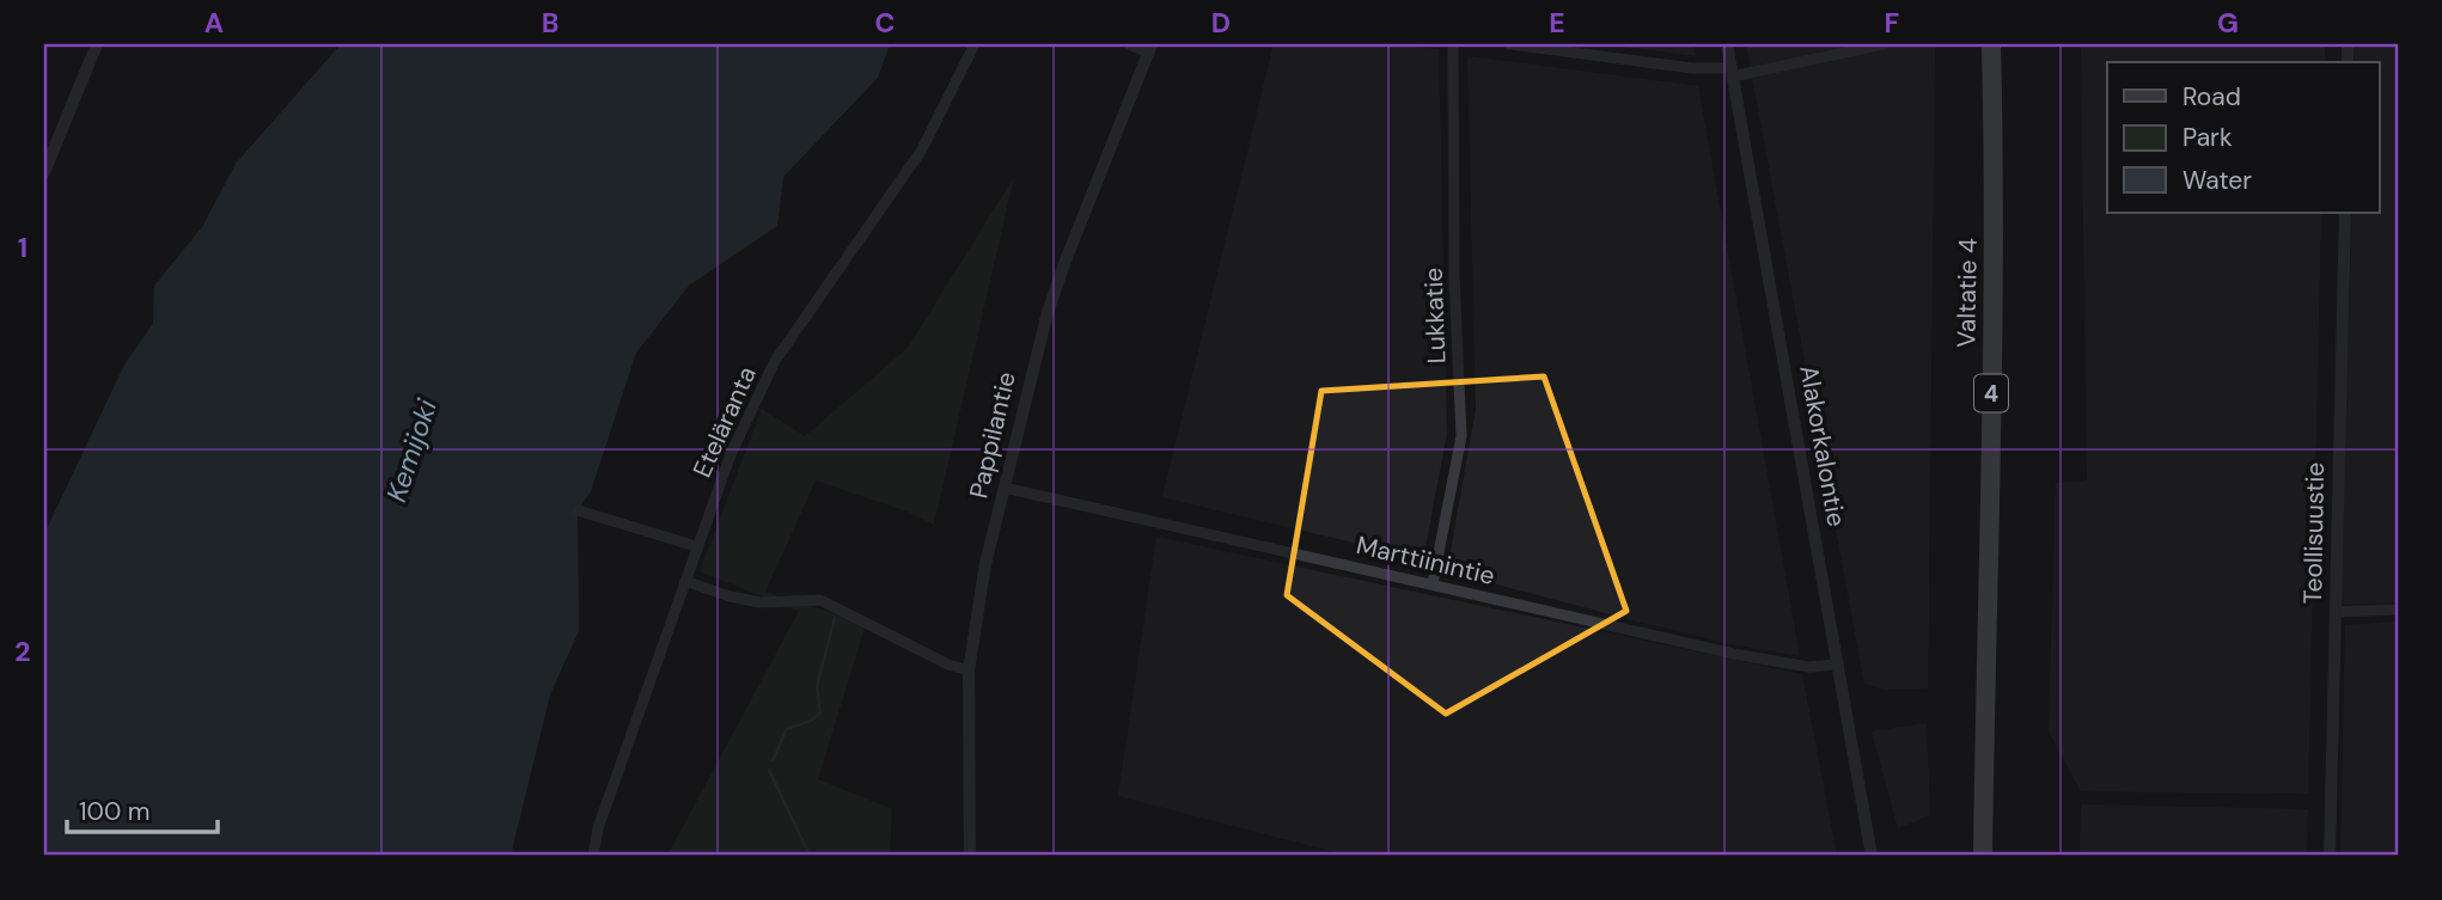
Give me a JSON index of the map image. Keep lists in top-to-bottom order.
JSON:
{
  "streets": {
    "highway": ["Valtatie 4", "4"],
    "street": [
      "Lukkatie",
      "Eteläranta",
      "Pappilantie",
      "Alakorkalontie",
      "Teollisuustie",
      "Marttiinintie"
    ]
  },
  "crossings": [
    ["Lukkatie", "Marttiinintie"],
    ["Pappilantie", "Marttiinintie"],
    ["Alakorkalontie", "Marttiinintie"]
  ],
  "water": ["Kemijoki"],
  "legend": ["Road", "Park", "Water"],
  "scale_bar": "100 m",
  "grid": {
    "columns": [
      "A",
      "B",
      "C",
      "D",
      "E",
      "F",
      "G"
    ],
    "rows": ["1", "2"]
  }
}
